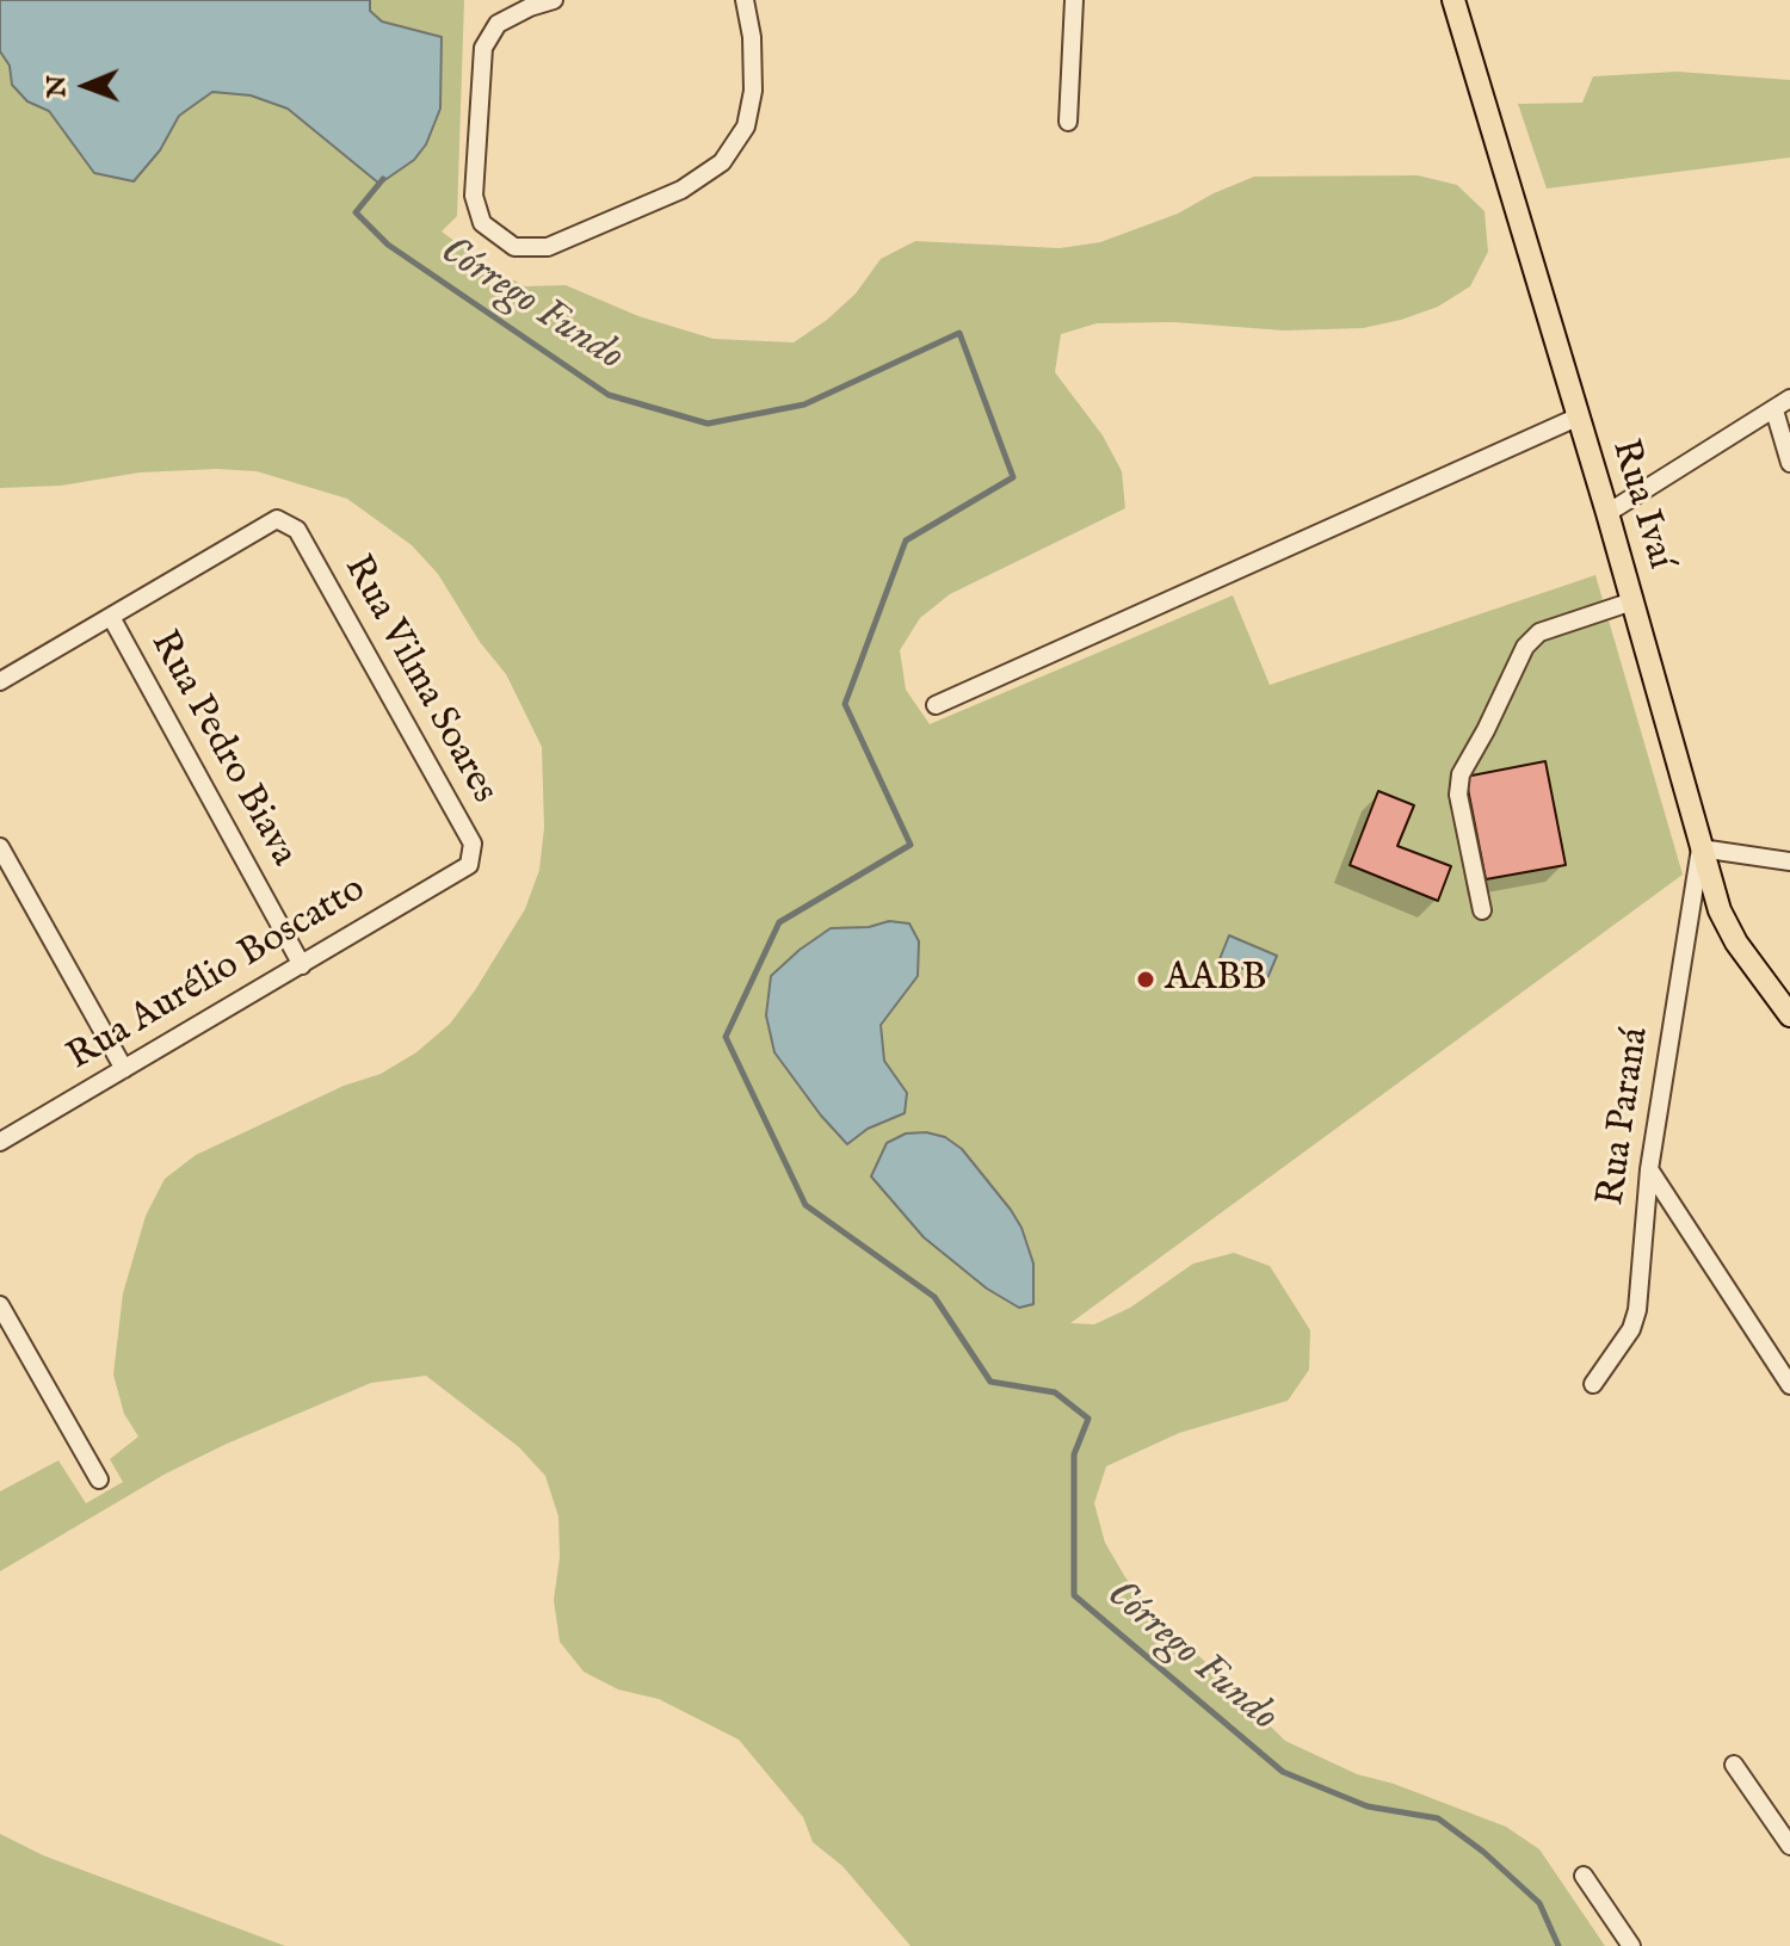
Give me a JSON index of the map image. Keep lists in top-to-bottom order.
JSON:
{
  "streets": {
    "main road": ["Rua Ivaí"],
    "street": [
      "Rua Vilma Soares",
      "Rua Pedro Biava",
      "Rua Aurélio Boscatto",
      "Rua Paraná"
    ]
  },
  "crossings": [
    ["Rua Ivaí", "Rua Paraná"],
    ["Rua Vilma Soares", "Rua Pedro Biava"],
    ["Rua Vilma Soares", "Rua Aurélio Boscatto"],
    ["Rua Pedro Biava", "Rua Aurélio Boscatto"]
  ],
  "water": ["Córrego Fundo"],
  "places": ["AABB"],
  "north": "left"
}
